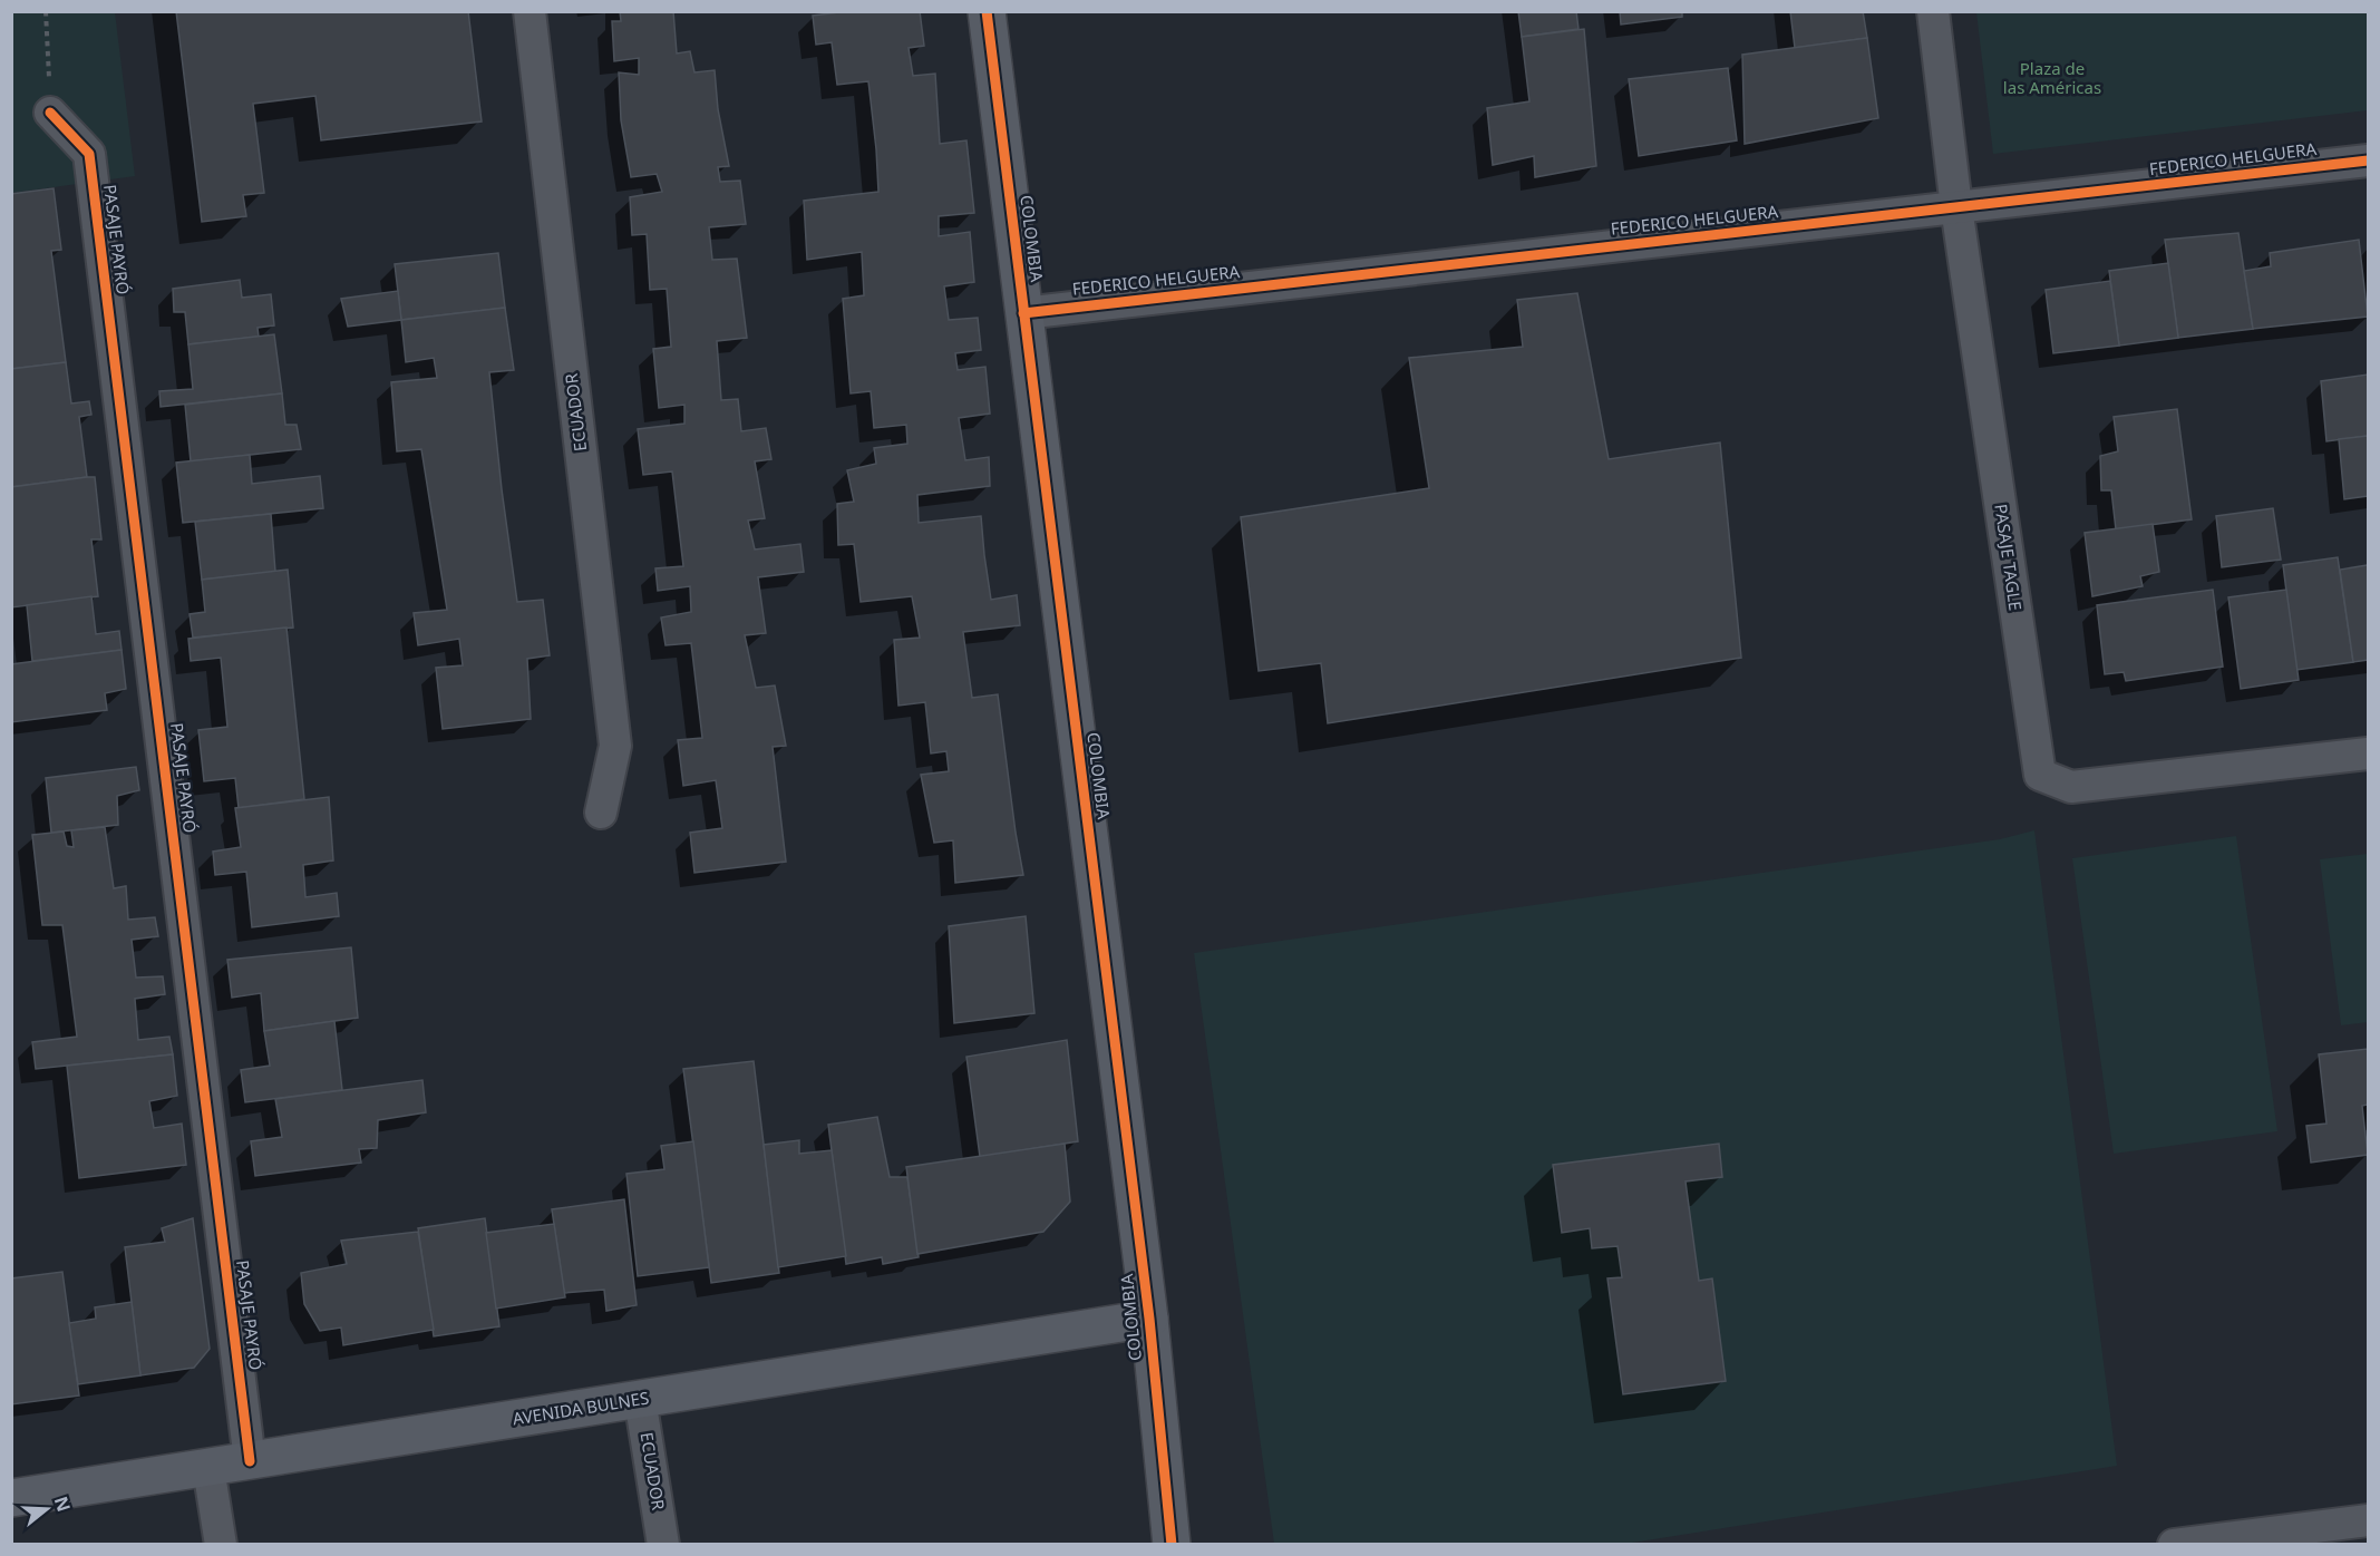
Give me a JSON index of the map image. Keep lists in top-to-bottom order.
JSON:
{
  "streets": {
    "street": [
      "FEDERICO HELGUERA",
      "COLOMBIA",
      "PASAJE PAYRÓ",
      "ECUADOR",
      "PASAJE TAGLE",
      "AVENIDA BULNES"
    ]
  },
  "crossings": [
    ["FEDERICO HELGUERA", "COLOMBIA"],
    ["FEDERICO HELGUERA", "PASAJE TAGLE"],
    ["COLOMBIA", "AVENIDA BULNES"],
    ["PASAJE PAYRÓ", "AVENIDA BULNES"],
    ["ECUADOR", "AVENIDA BULNES"]
  ],
  "parks": ["Plaza de las Américas"],
  "north": "right"
}
